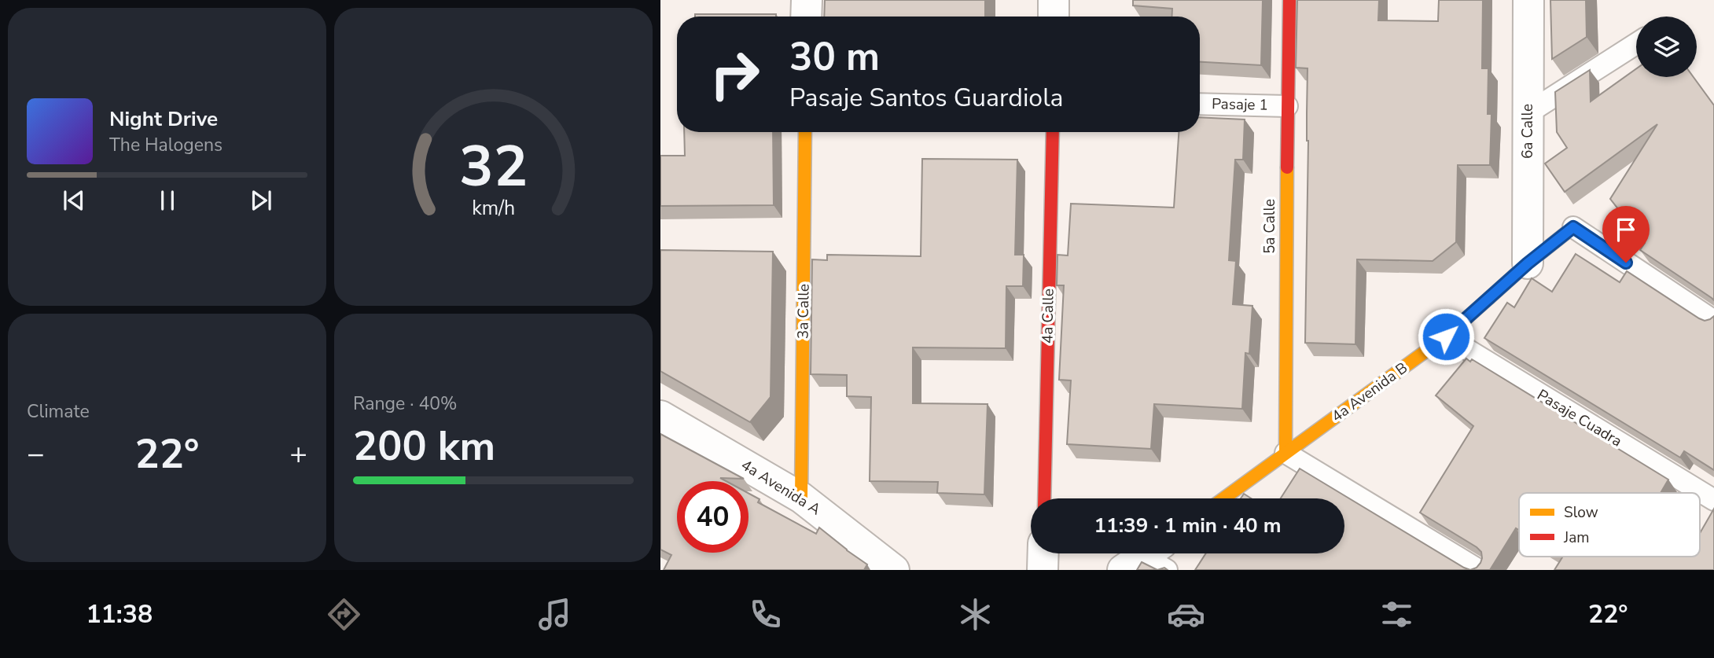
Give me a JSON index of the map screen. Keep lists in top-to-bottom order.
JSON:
{
  "streets": {
    "street": [
      "6a Calle",
      "5a Calle",
      "3a Calle",
      "4a Calle",
      "4a Avenida B",
      "4a Avenida A"
    ],
    "lane": ["Pasaje 1", "Pasaje Cuadra"]
  },
  "crossings": [
    ["Pasaje 1", "5a Calle"],
    ["6a Calle", "4a Avenida B"],
    ["5a Calle", "4a Avenida B"],
    ["3a Calle", "4a Avenida A"],
    ["4a Avenida B", "Pasaje Cuadra"]
  ],
  "legend": ["Slow", "Jam"],
  "page": {
    "turn": ["30 m", "Pasaje Santos Guardiola"],
    "song": ["Night Drive", "The Halogens"],
    "tile": [
      "Climate",
      ["Range · 40%", "200 km"]
    ],
    "heat": ["−", "22°", "+"],
    "limit": "40",
    "trip": "11:39 · 1 min · 40 m",
    "tabs": ["11:38", "22°"],
    "gauge": ["32", "km/h"]
  }
}
